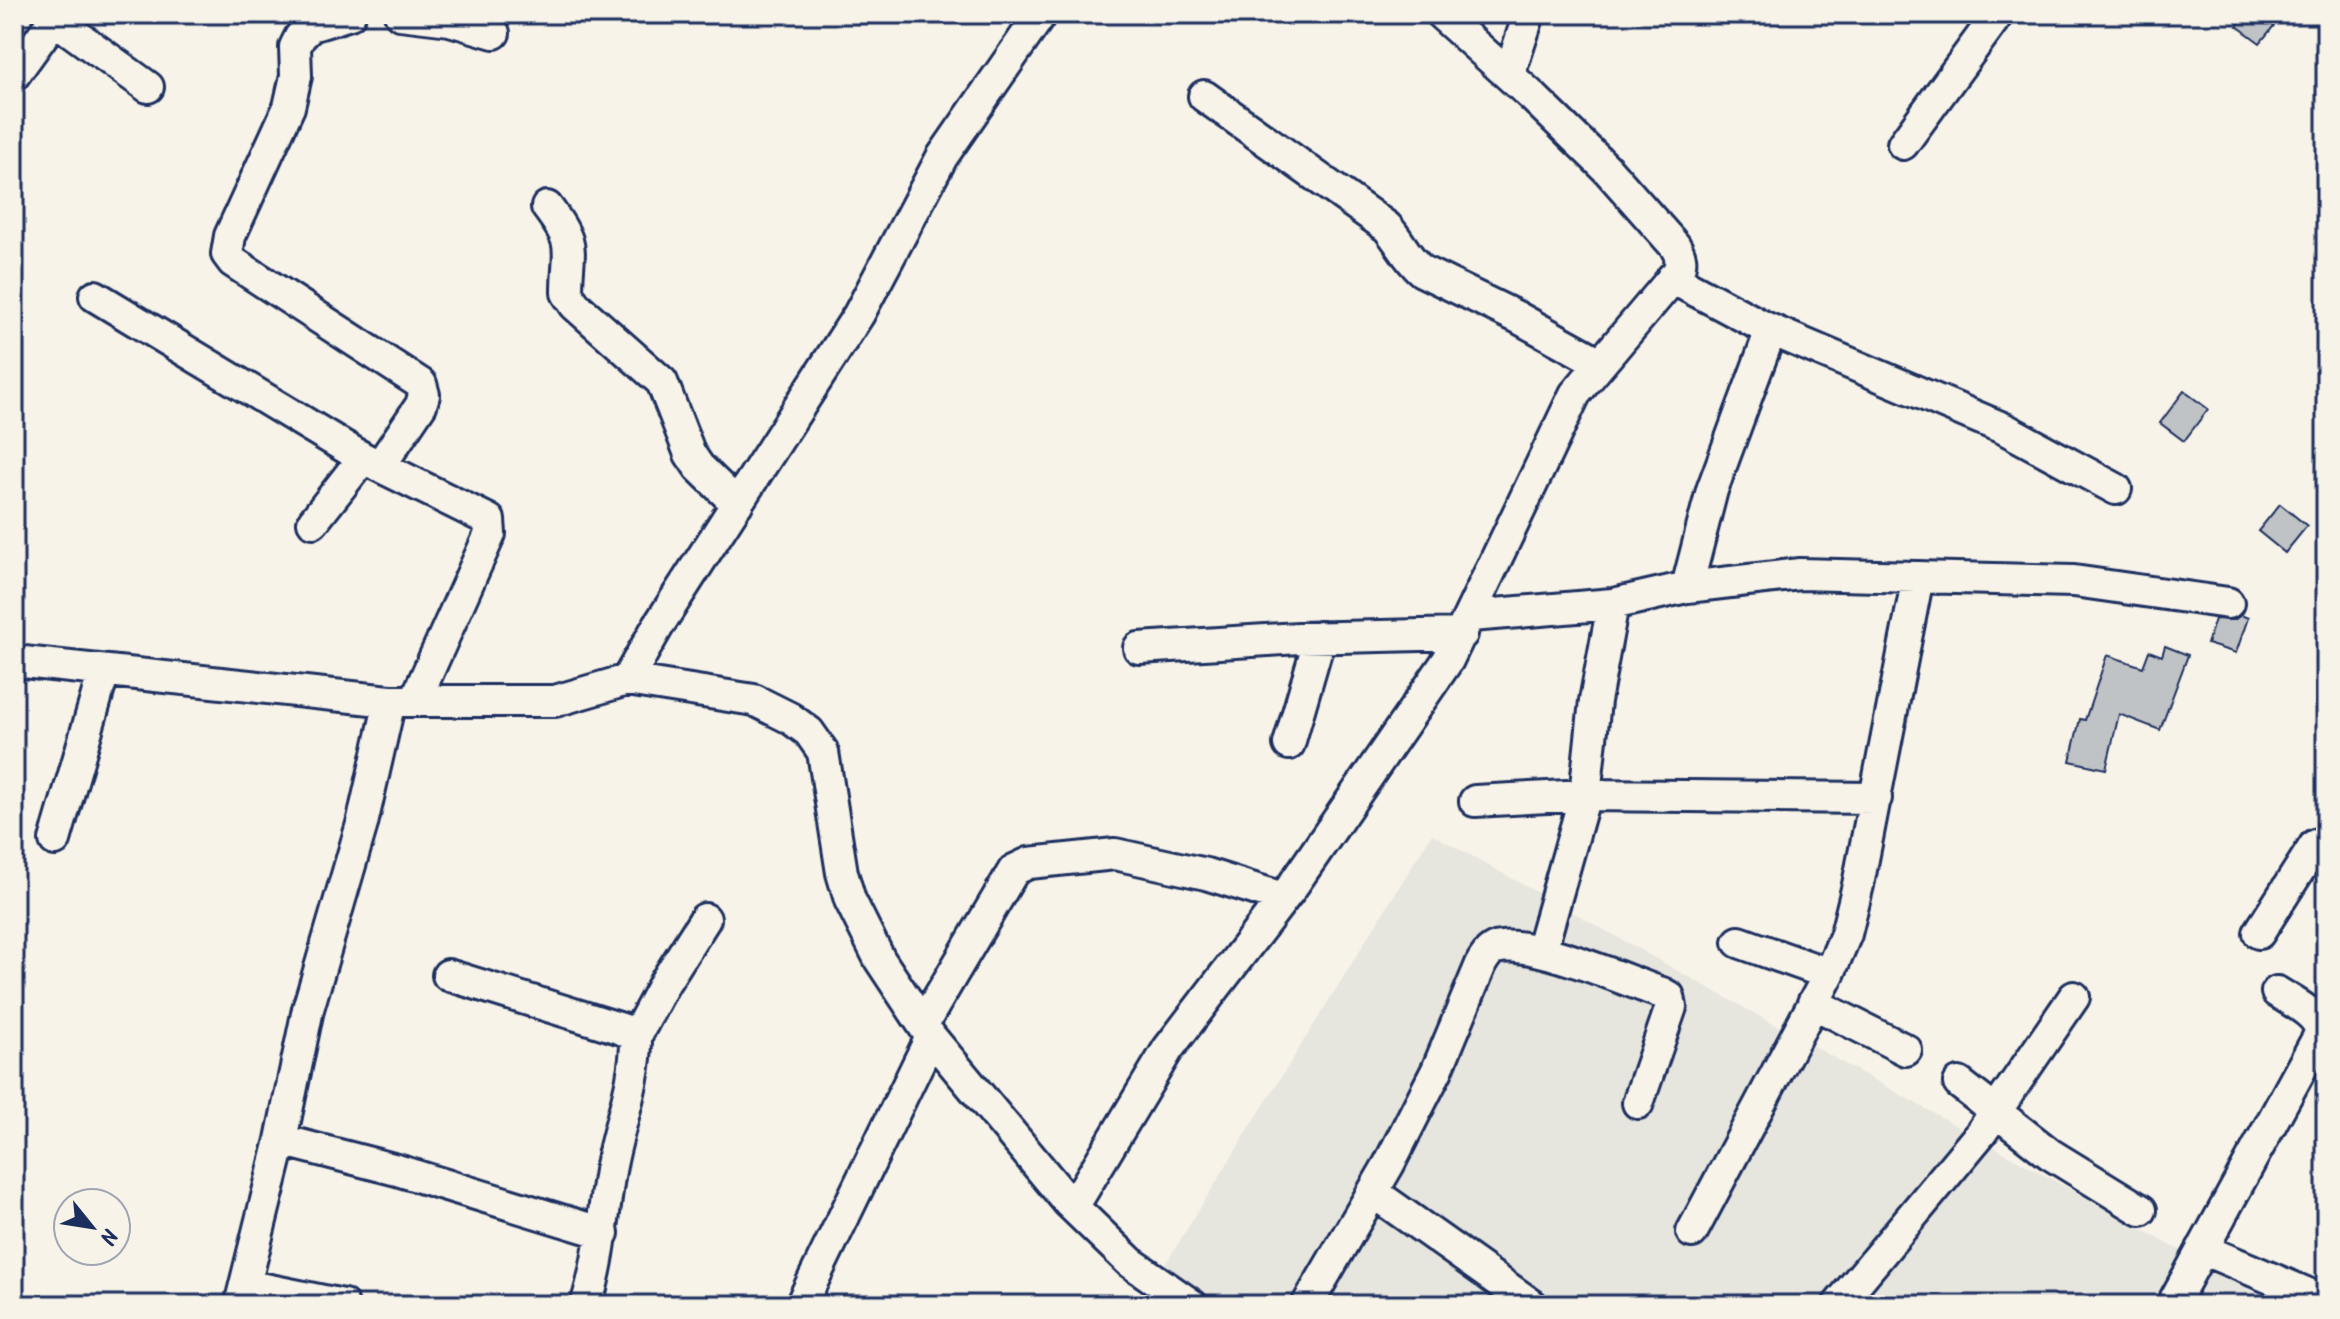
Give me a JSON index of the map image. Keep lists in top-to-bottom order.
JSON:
{
  "north": "bottom right"
}
